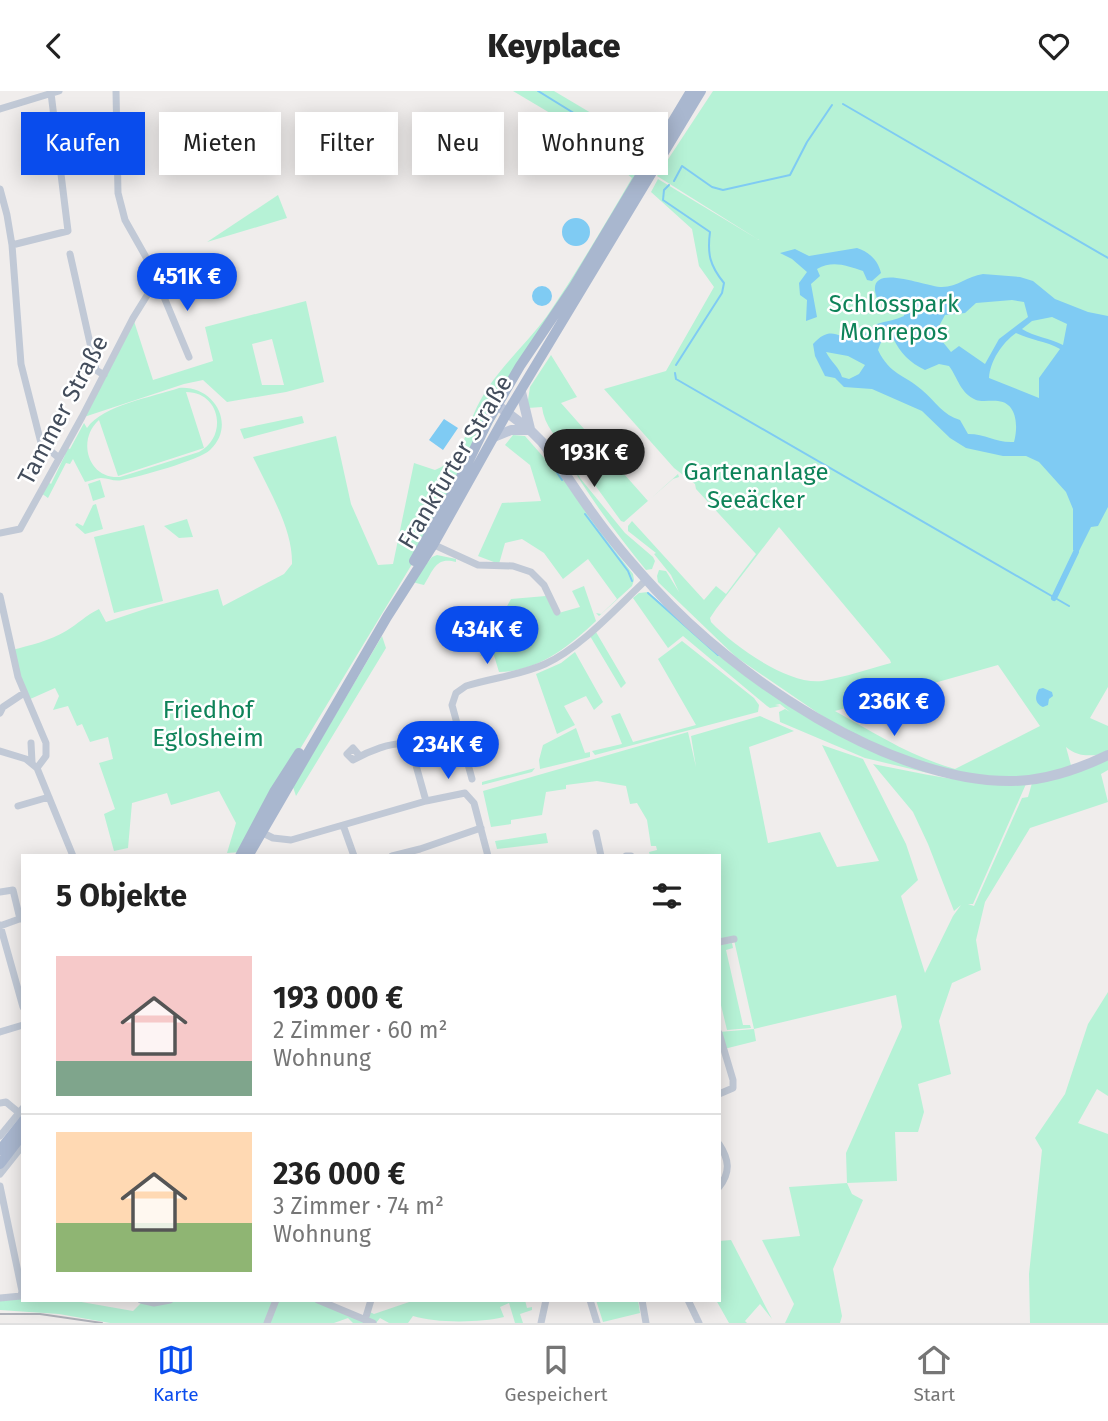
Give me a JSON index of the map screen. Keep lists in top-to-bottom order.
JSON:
{
  "streets": {
    "main road": ["Frankfurter Straße"],
    "street": ["Tammer Straße"]
  },
  "parks": ["Schlosspark Monrepos", "Gartenanlage Seeäcker", "Friedhof Eglosheim"],
  "page": {
    "header": "Keyplace",
    "chip": [
      "Kaufen",
      "Mieten",
      "Filter",
      "Neu",
      "Wohnung"
    ],
    "price": [
      "451K €",
      "193K €",
      "434K €",
      "236K €",
      "234K €"
    ],
    "heading": "5 Objekte",
    "list": [
      {
        "name": "193 000 €",
        "note": "2 Zimmer · 60 m² · Wohnung"
      },
      {
        "name": "236 000 €",
        "note": "3 Zimmer · 74 m² · Wohnung"
      }
    ],
    "tabs": ["Karte", "Gespeichert", "Start"]
  }
}
